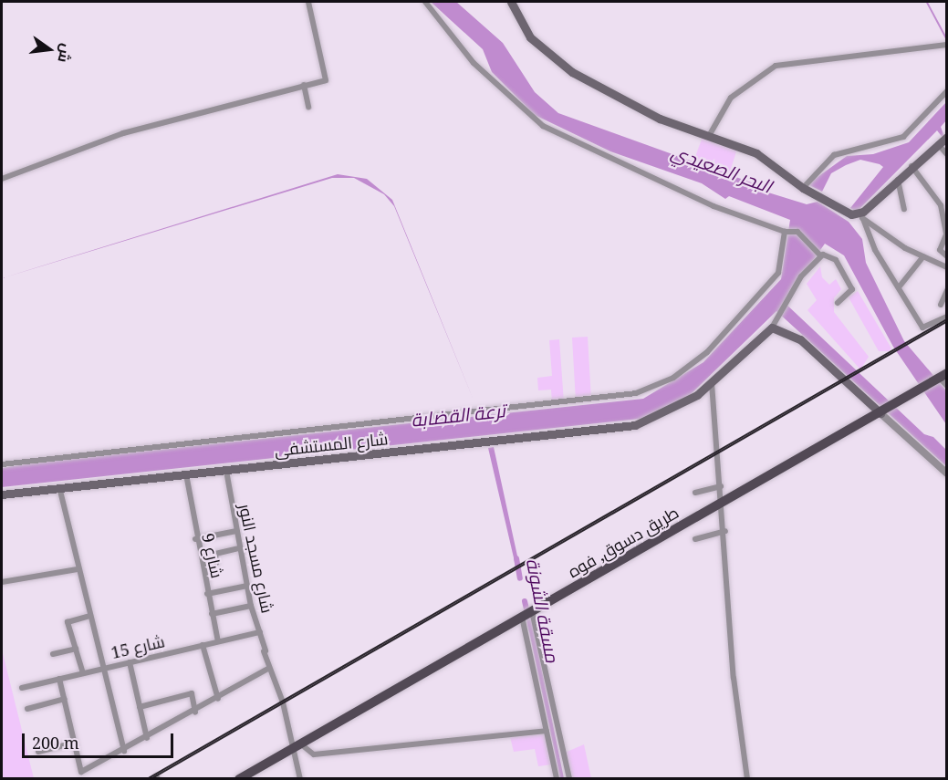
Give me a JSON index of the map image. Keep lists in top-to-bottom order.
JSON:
{
  "streets": {
    "main road": ["شارع المستشفى", "طريق دسوق, فوه"],
    "street": ["شارع 9", "شارع مسجد النور", "شارع 15"]
  },
  "crossings": [
    ["شارع المستشفى", "شارع 9"],
    ["شارع المستشفى", "شارع مسجد النور"],
    ["طريق دسوق, فوه", "شارع مسجد النور"],
    ["شارع 9", "شارع 15"],
    ["شارع مسجد النور", "شارع 15"]
  ],
  "water": ["البحر الصعيدي", "ترعة القضابة", "مسقة الشونة"],
  "scale_bar": "200 m",
  "north": "right"
}
